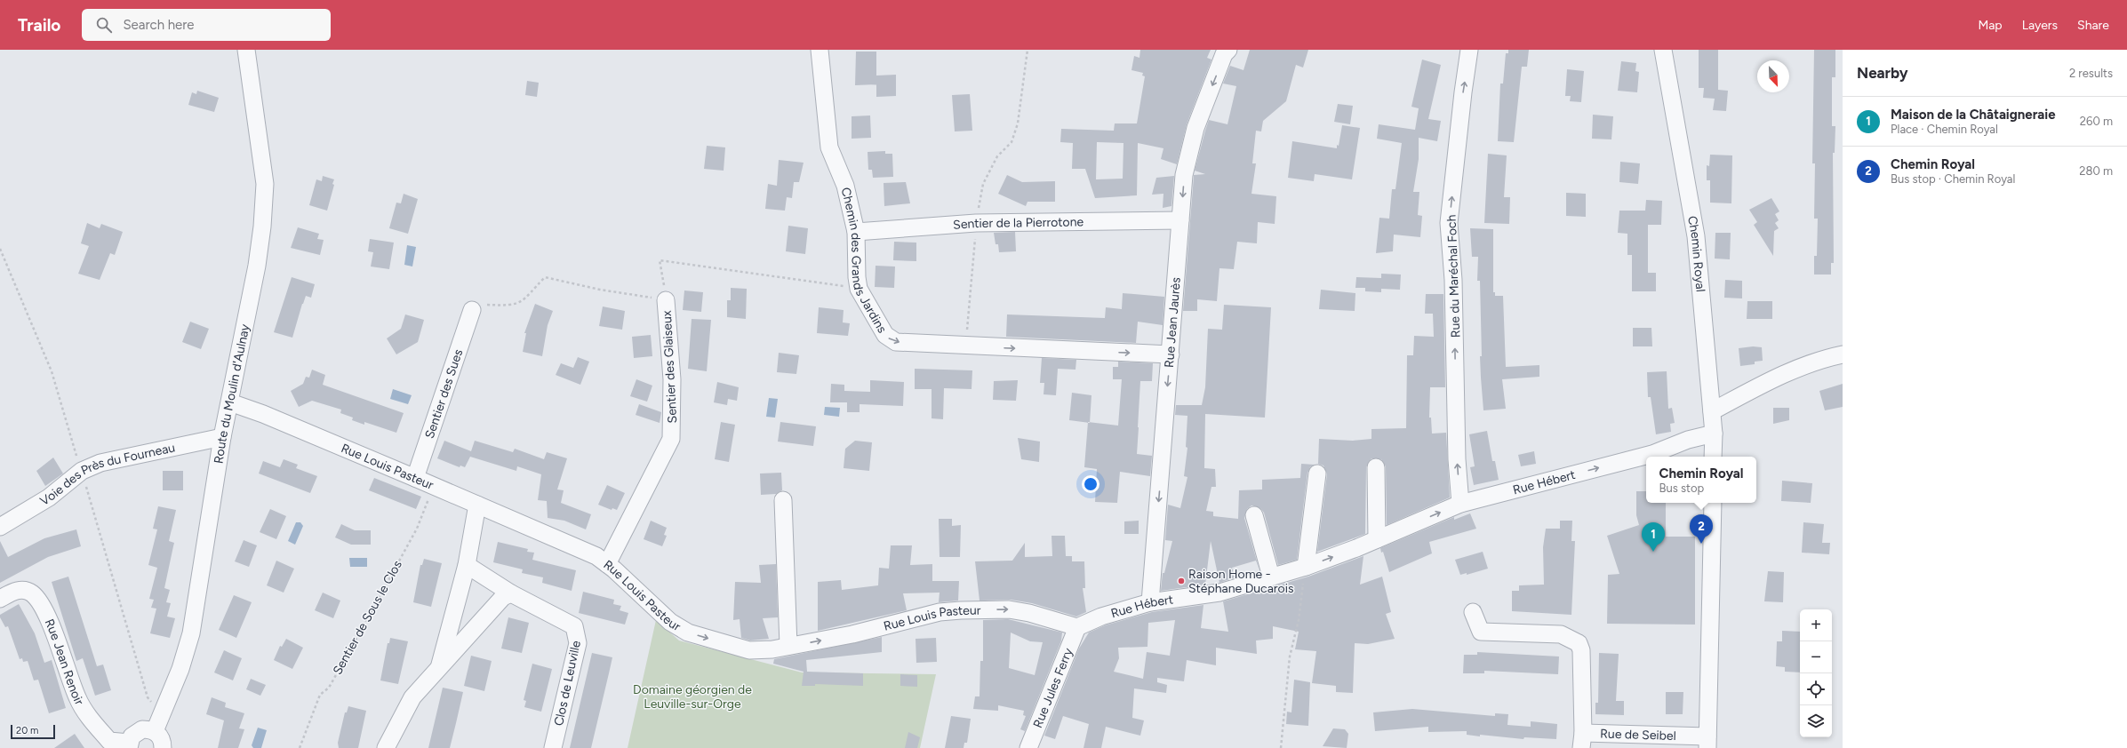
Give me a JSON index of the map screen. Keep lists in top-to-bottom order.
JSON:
{
  "streets": {
    "street": [
      "Sentier de la Pierrotone",
      "Chemin Royal",
      "Chemin des Grands Jardins",
      "Rue du Maréchal Foch",
      "Rue Jean Jaurès",
      "Sentier des Glaiseux",
      "Route du Moulin d'Aulnay",
      "Sentier des Sues",
      "Rue Louis Pasteur",
      "Voie des Près du Fourneau",
      "Rue Hébert",
      "Rue Jean Renoir",
      "Clos de Leuville",
      "Rue Jules Ferry",
      "Rue de Seibel"
    ],
    "path": ["Sentier de Sous le Clos"]
  },
  "crossings": [
    ["Sentier de la Pierrotone", "Chemin des Grands Jardins"],
    ["Sentier de la Pierrotone", "Rue Jean Jaurès"],
    ["Chemin Royal", "Rue Hébert"],
    ["Chemin des Grands Jardins", "Rue Jean Jaurès"],
    ["Rue du Maréchal Foch", "Rue Hébert"],
    ["Rue Jean Jaurès", "Rue Hébert"],
    ["Sentier des Glaiseux", "Sentier des Sues"],
    ["Sentier des Glaiseux", "Rue Louis Pasteur"],
    ["Route du Moulin d'Aulnay", "Rue Louis Pasteur"],
    ["Route du Moulin d'Aulnay", "Voie des Près du Fourneau"],
    ["Sentier des Sues", "Rue Louis Pasteur"],
    ["Rue Louis Pasteur", "Rue Hébert"],
    ["Rue Louis Pasteur", "Sentier de Sous le Clos"],
    ["Rue Louis Pasteur", "Rue Jules Ferry"],
    ["Rue Hébert", "Rue Jules Ferry"]
  ],
  "one_way": [
    "Chemin des Grands Jardins",
    "Rue du Maréchal Foch",
    "Rue Jean Jaurès",
    "Rue Louis Pasteur",
    "Rue Hébert"
  ],
  "parks": ["Domaine géorgien de Leuville-sur-Orge"],
  "places": ["Raison Home - Stéphane Ducarois"],
  "scale_bar": "20 m",
  "north": "bottom right",
  "page": {
    "header": "Trailo",
    "search": "Search here",
    "nav": ["Map", "Layers", "Share"],
    "heading": ["Nearby", "2 results"],
    "list": [
      {
        "mark": "1",
        "name": "Maison de la Châtaigneraie",
        "note": "Place · Chemin Royal",
        "value": "260 m"
      },
      {
        "mark": "2",
        "name": "Chemin Royal",
        "note": "Bus stop · Chemin Royal",
        "value": "280 m"
      }
    ],
    "popup": ["Chemin Royal", "Bus stop"],
    "pins": ["2", "1"],
    "map_buttons": ["+", "−"],
    "scale": "20 m"
  }
}
